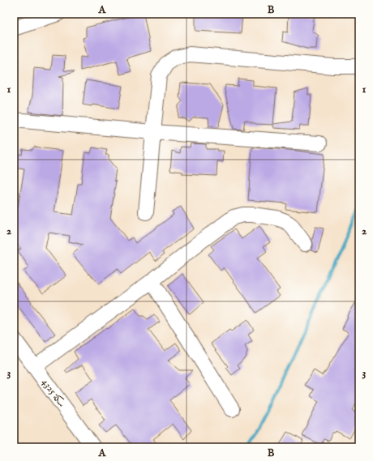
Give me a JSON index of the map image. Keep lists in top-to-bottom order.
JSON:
{
  "streets": {
    "street": ["سكة 4325"]
  },
  "grid": {
    "columns": ["A", "B"],
    "rows": ["1", "2", "3"]
  }
}
